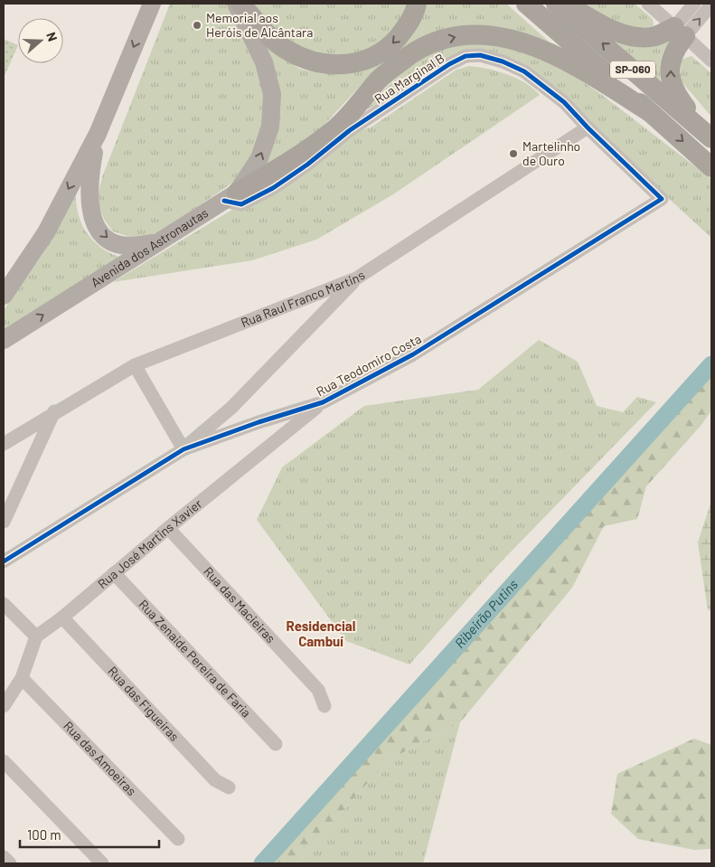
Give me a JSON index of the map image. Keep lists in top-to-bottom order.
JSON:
{
  "streets": {
    "highway": ["SP-060"],
    "main road": ["Avenida dos Astronautas"],
    "street": [
      "Rua Marginal B",
      "Rua Raul Franco Martins",
      "Rua Teodomiro Costa",
      "Rua José Martins Xavier",
      "Rua das Macieiras",
      "Rua Zenaide Pereira de Faria",
      "Rua das Figueiras",
      "Rua das Amoeiras"
    ]
  },
  "crossings": [
    ["Rua Marginal B", "Rua Raul Franco Martins"],
    ["Rua Marginal B", "Rua Teodomiro Costa"],
    ["Rua Teodomiro Costa", "Rua José Martins Xavier"],
    ["Rua José Martins Xavier", "Rua das Macieiras"],
    ["Rua José Martins Xavier", "Rua Zenaide Pereira de Faria"],
    ["Rua José Martins Xavier", "Rua das Figueiras"]
  ],
  "districts": ["Residencial Cambuí"],
  "water": ["Ribeirão Putins"],
  "places": ["Memorial aos Heróis de Alcântara", "Martelinho de Ouro"],
  "scale_bar": "100 m",
  "north": "right"
}
